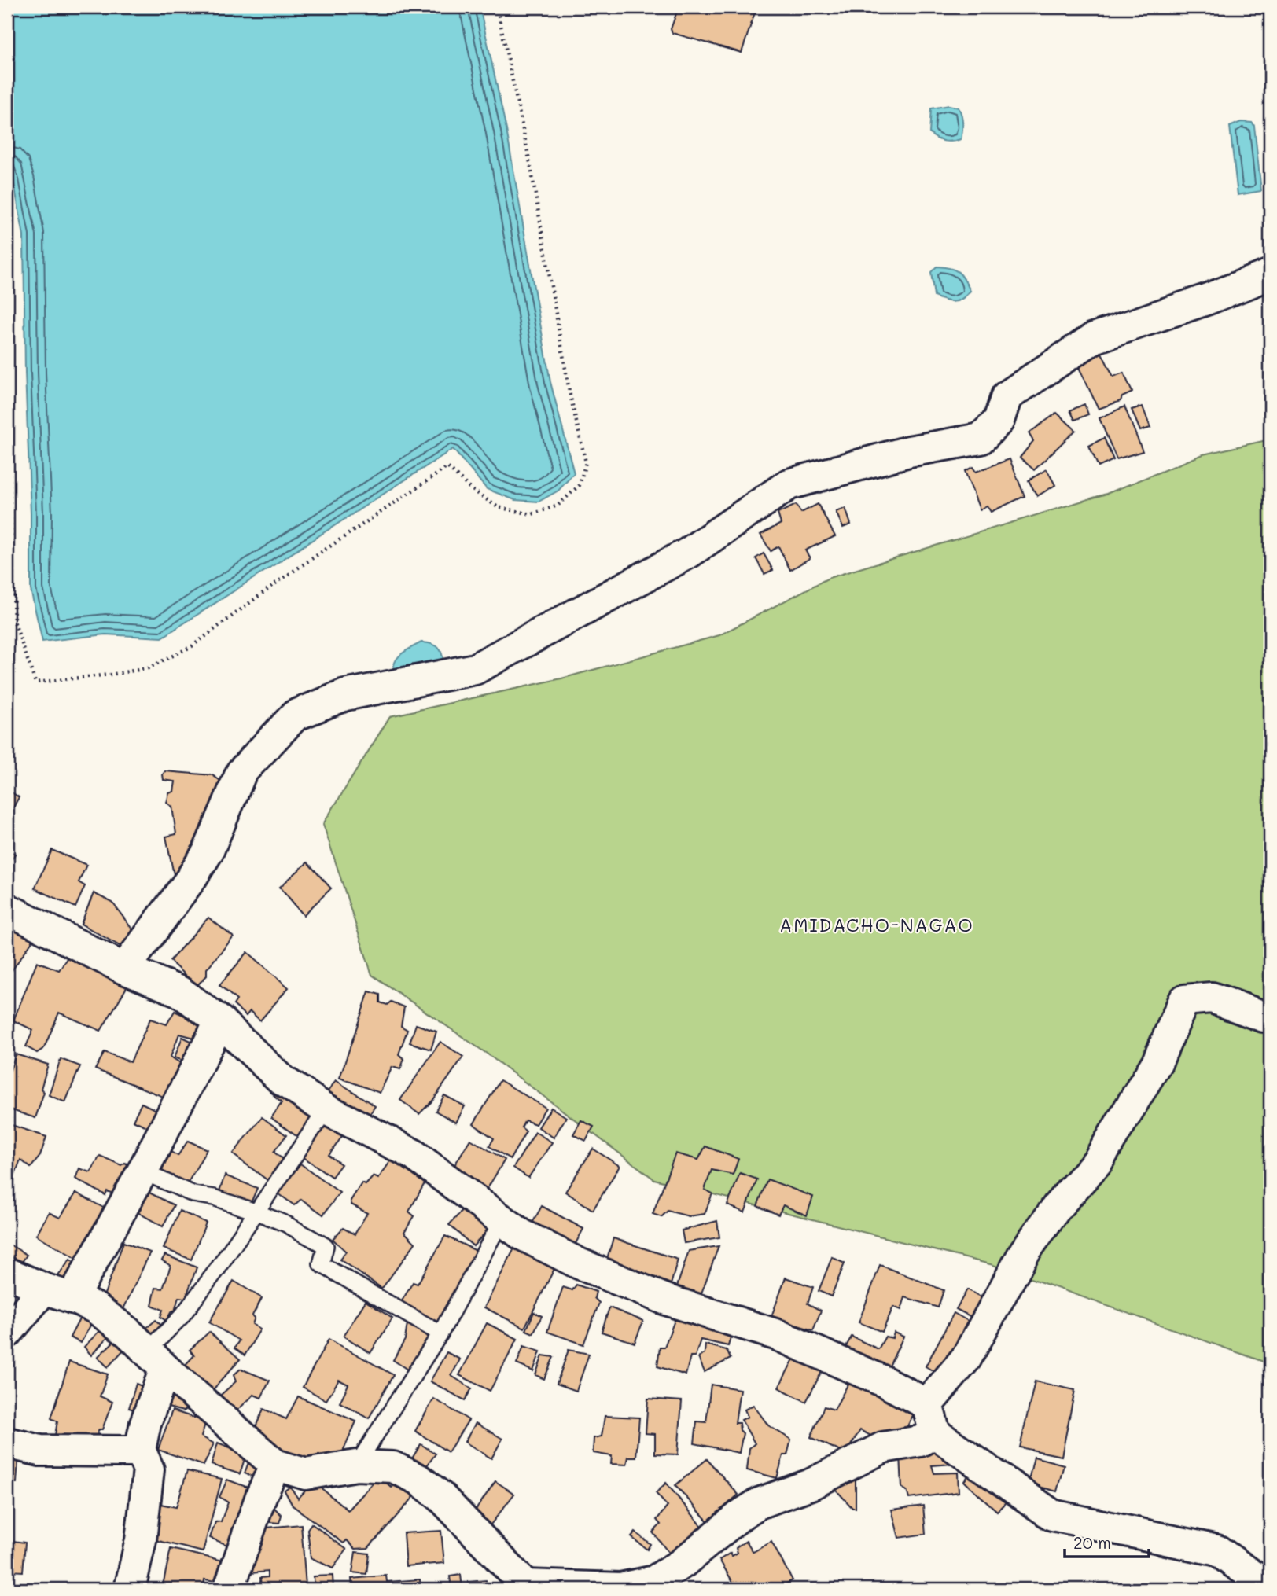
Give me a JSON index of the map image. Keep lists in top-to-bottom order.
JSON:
{
  "districts": ["AMIDACHO-NAGAO"],
  "scale_bar": "20 m"
}
